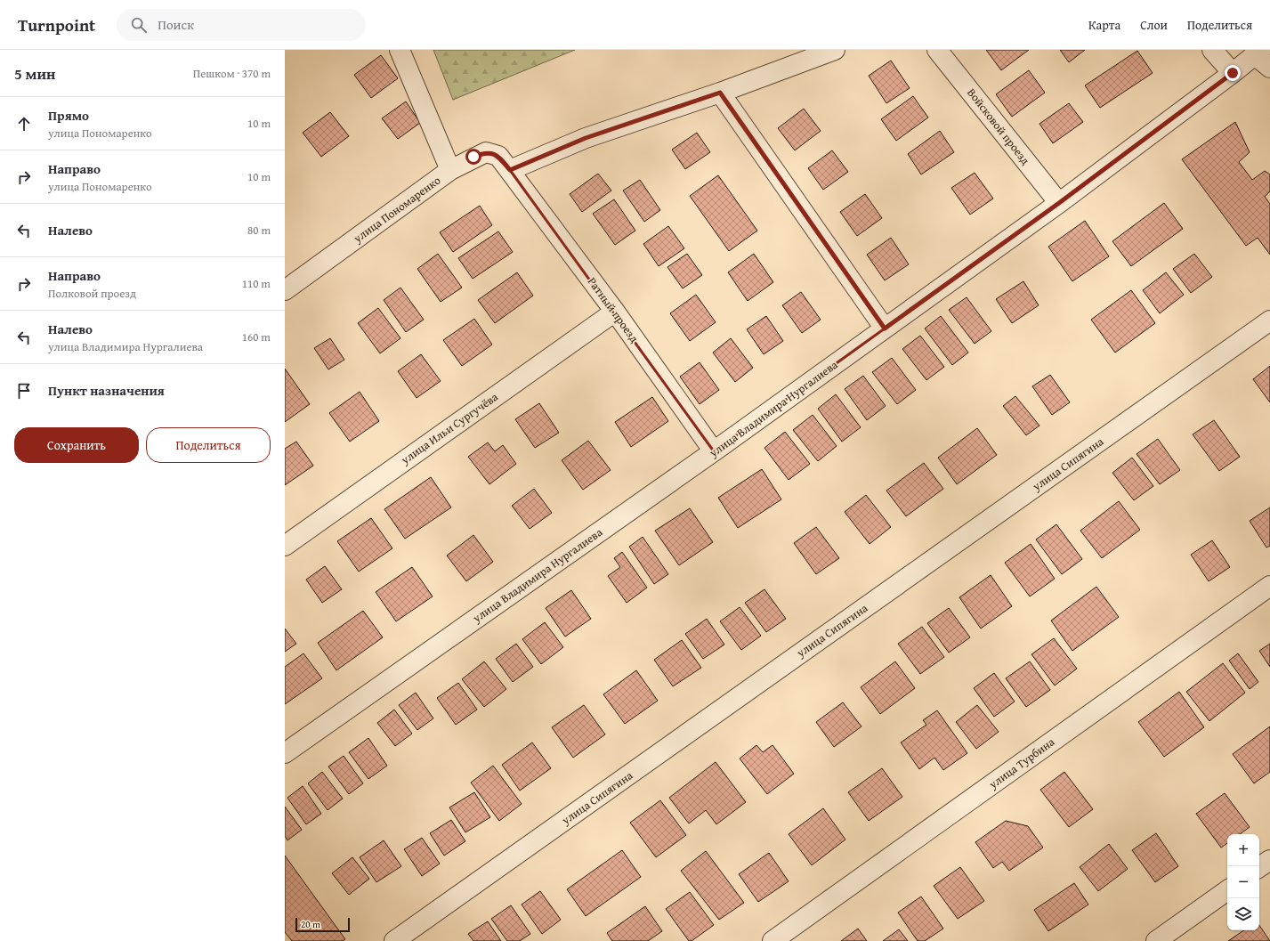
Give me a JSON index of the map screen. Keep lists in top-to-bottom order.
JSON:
{
  "streets": {
    "street": [
      "Войсковой проезд",
      "улица Пономаренко",
      "Ратный проезд",
      "улица Владимира Нургалиева",
      "улица Ильи Сургучёва",
      "улица Сипягина",
      "улица Турбина"
    ]
  },
  "crossings": [
    ["Войсковой проезд", "улица Владимира Нургалиева"],
    ["улица Пономаренко", "Ратный проезд"],
    ["Ратный проезд", "улица Владимира Нургалиева"],
    ["Ратный проезд", "улица Ильи Сургучёва"]
  ],
  "scale_bar": "20 m",
  "page": {
    "header": "Turnpoint",
    "search": "Поиск",
    "nav": ["Карта", "Слои", "Поделиться"],
    "heading": ["5 мин", "Пешком · 370 m"],
    "list": [
      ["Прямо", "улица Пономаренко", "10 m"],
      ["Направо", "улица Пономаренко", "10 m"],
      ["Налево", "80 m"],
      ["Направо", "Полковой проезд", "110 m"],
      ["Налево", "улица Владимира Нургалиева", "160 m"],
      "Пункт назначения"
    ],
    "buttons": ["Сохранить", "Поделиться"],
    "map_buttons": ["+", "−"],
    "scale": "20 m"
  }
}
